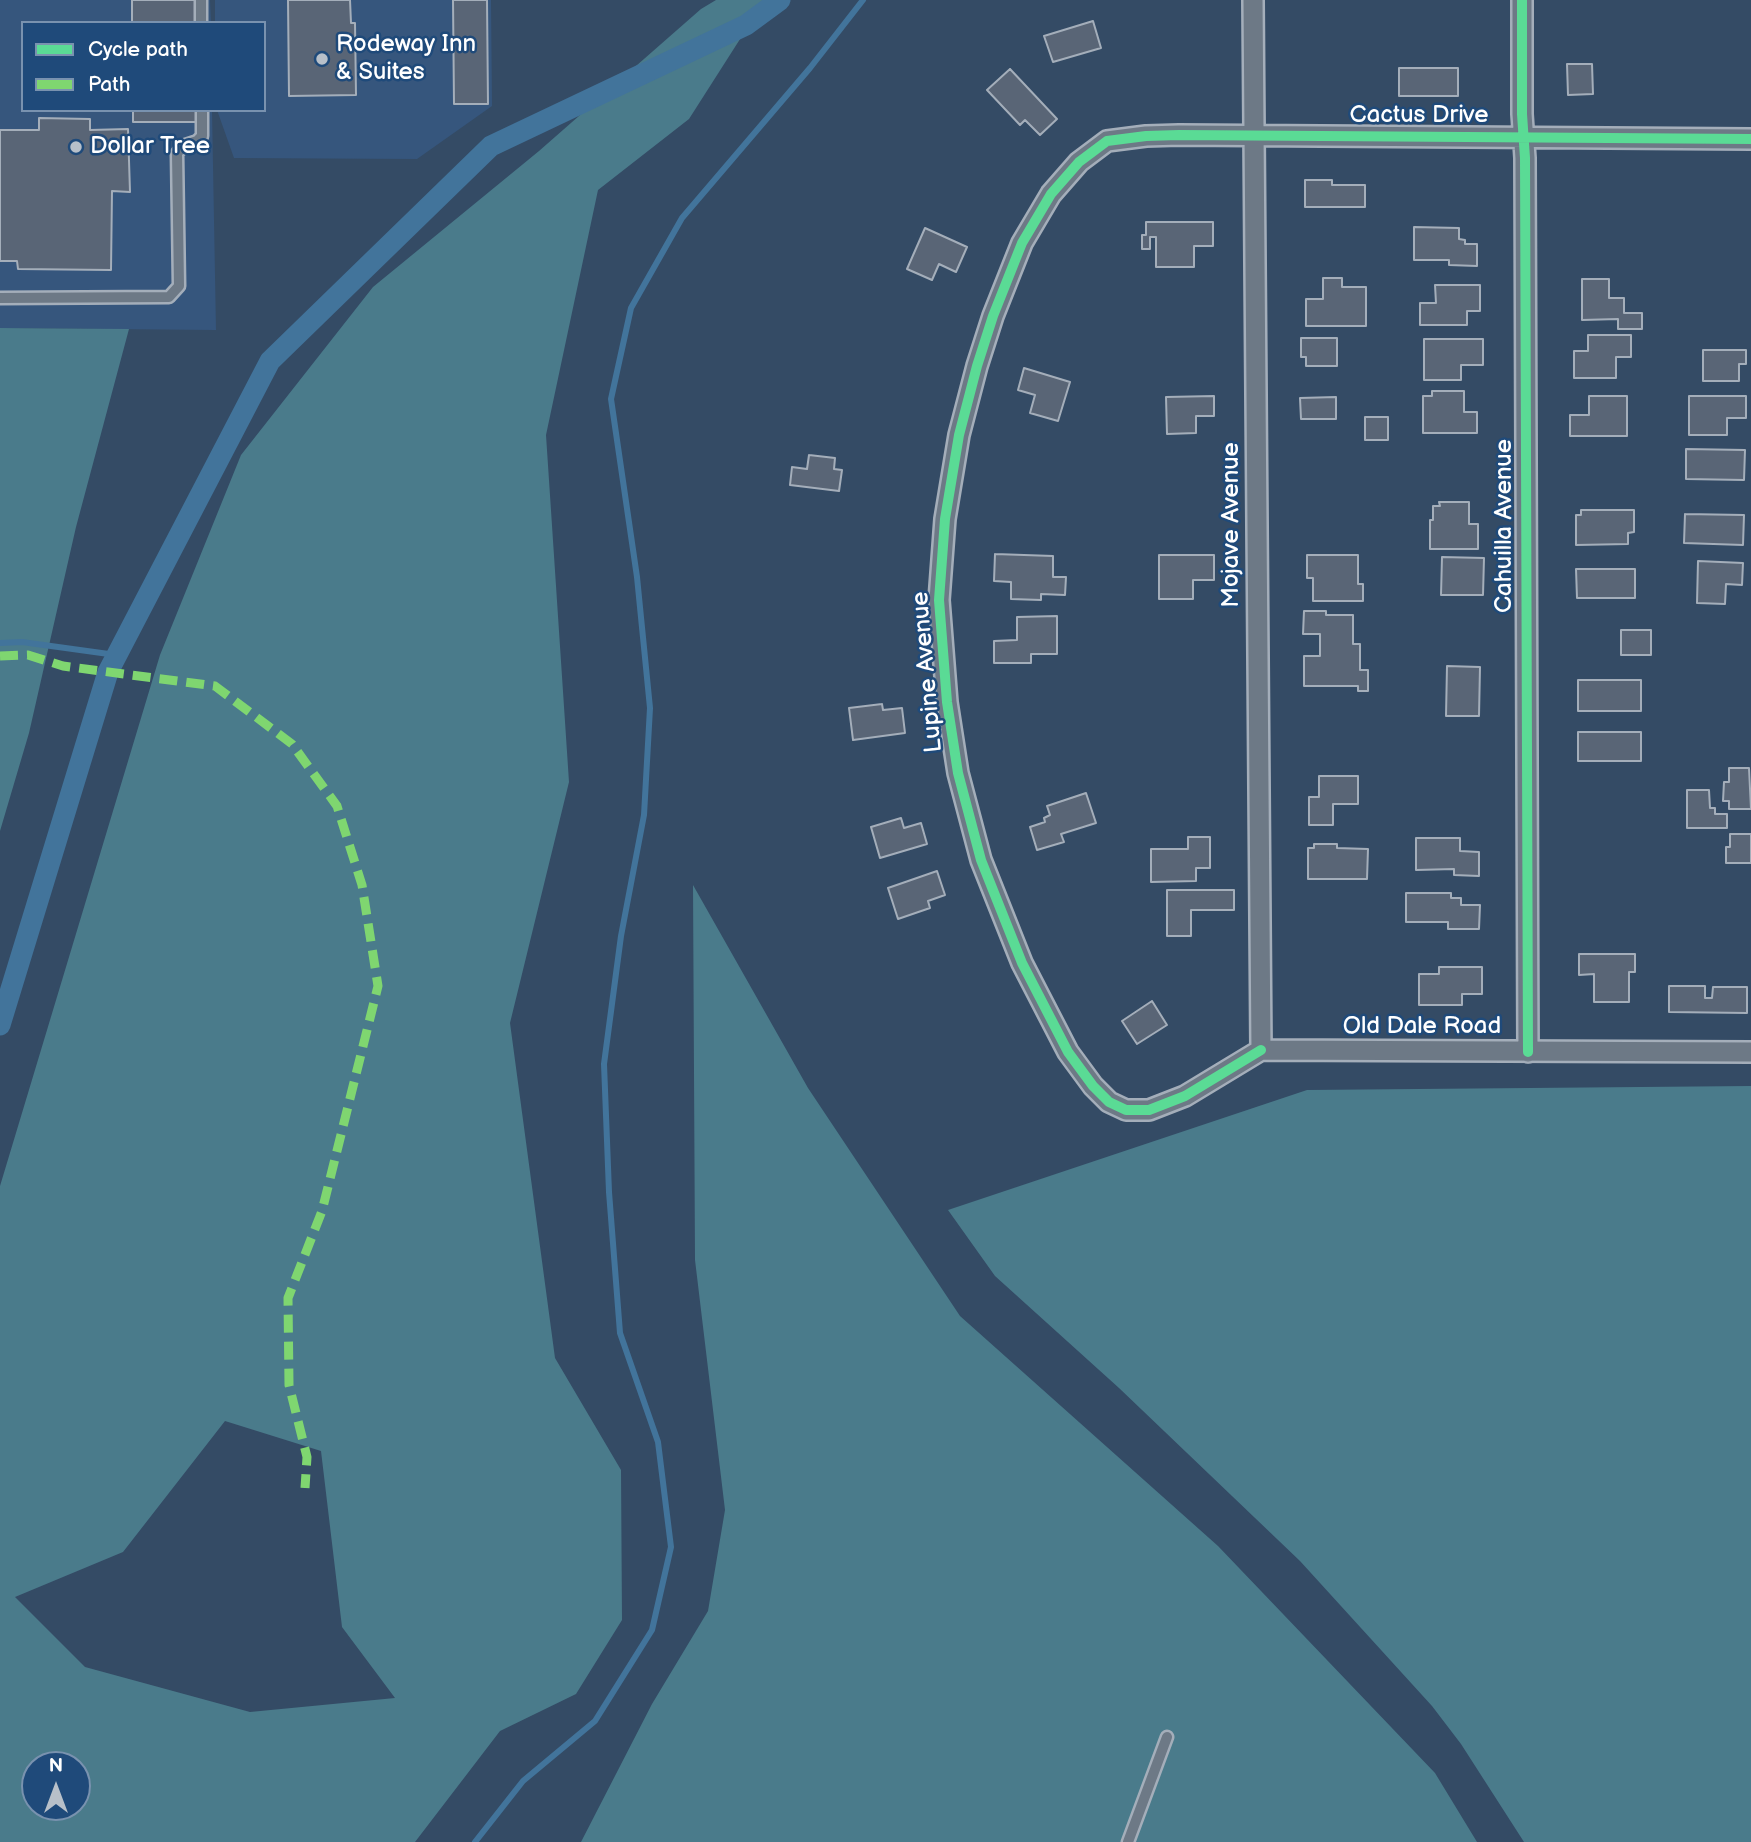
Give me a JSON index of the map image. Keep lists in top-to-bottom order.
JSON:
{
  "streets": {
    "street": [
      "Cactus Drive",
      "Mojave Avenue",
      "Cahuilla Avenue",
      "Lupine Avenue",
      "Old Dale Road"
    ]
  },
  "crossings": [
    ["Cactus Drive", "Mojave Avenue"],
    ["Cactus Drive", "Cahuilla Avenue"],
    ["Cactus Drive", "Lupine Avenue"],
    ["Mojave Avenue", "Lupine Avenue"],
    ["Mojave Avenue", "Old Dale Road"],
    ["Cahuilla Avenue", "Old Dale Road"],
    ["Lupine Avenue", "Old Dale Road"]
  ],
  "places": ["Rodeway Inn & Suites", "Dollar Tree"],
  "legend": ["Cycle path", "Path"],
  "north": "top"
}
